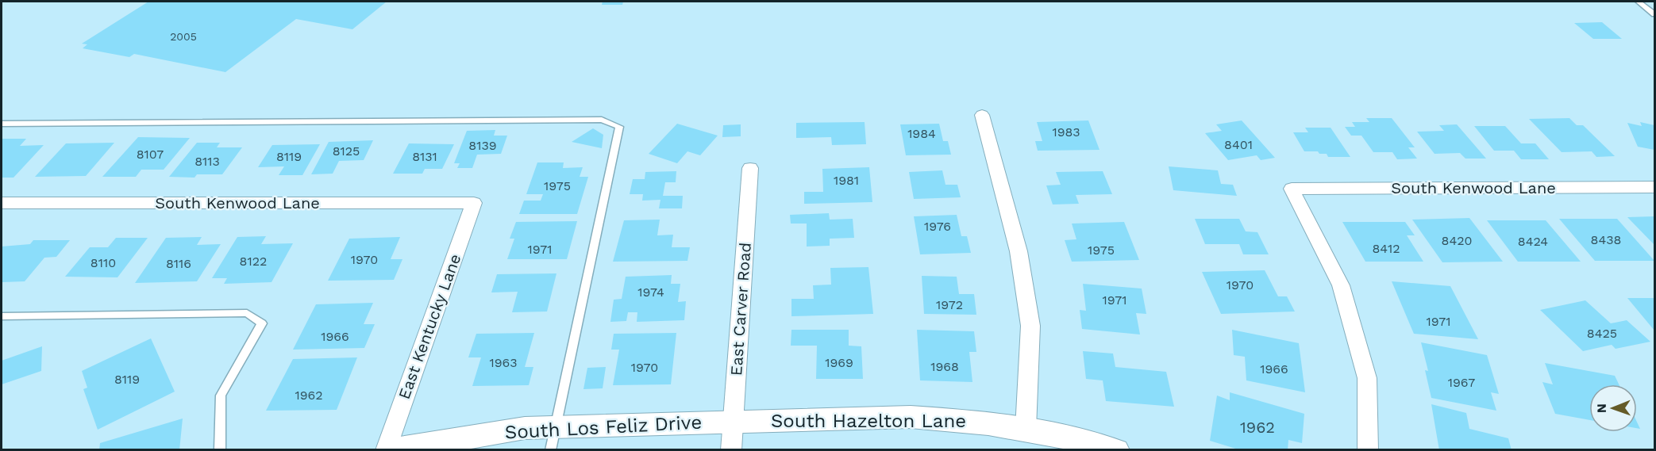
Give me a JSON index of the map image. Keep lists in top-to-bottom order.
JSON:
{
  "streets": {
    "street": [
      "South Kenwood Lane",
      "East Carver Road",
      "East Kentucky Lane",
      "South Hazelton Lane",
      "South Los Feliz Drive"
    ]
  },
  "crossings": [
    ["South Kenwood Lane", "East Kentucky Lane"],
    ["East Carver Road", "South Hazelton Lane"],
    ["East Carver Road", "South Los Feliz Drive"],
    ["South Hazelton Lane", "South Los Feliz Drive"]
  ],
  "house_numbers": [
    "2005",
    "1983",
    "1984",
    "8401",
    "8139",
    "8125",
    "8107",
    "8119",
    "8131",
    "8113",
    "1981",
    "1975",
    "1976",
    "8438",
    "8420",
    "8424",
    "8412",
    "1971",
    "1975",
    "1970",
    "8122",
    "8110",
    "8116",
    "1970",
    "1974",
    "1971",
    "1972",
    "1971",
    "8425",
    "1966",
    "1963",
    "1969",
    "1968",
    "1970",
    "1966",
    "8119",
    "1967",
    "1962",
    "1962"
  ],
  "north": "left"
}
